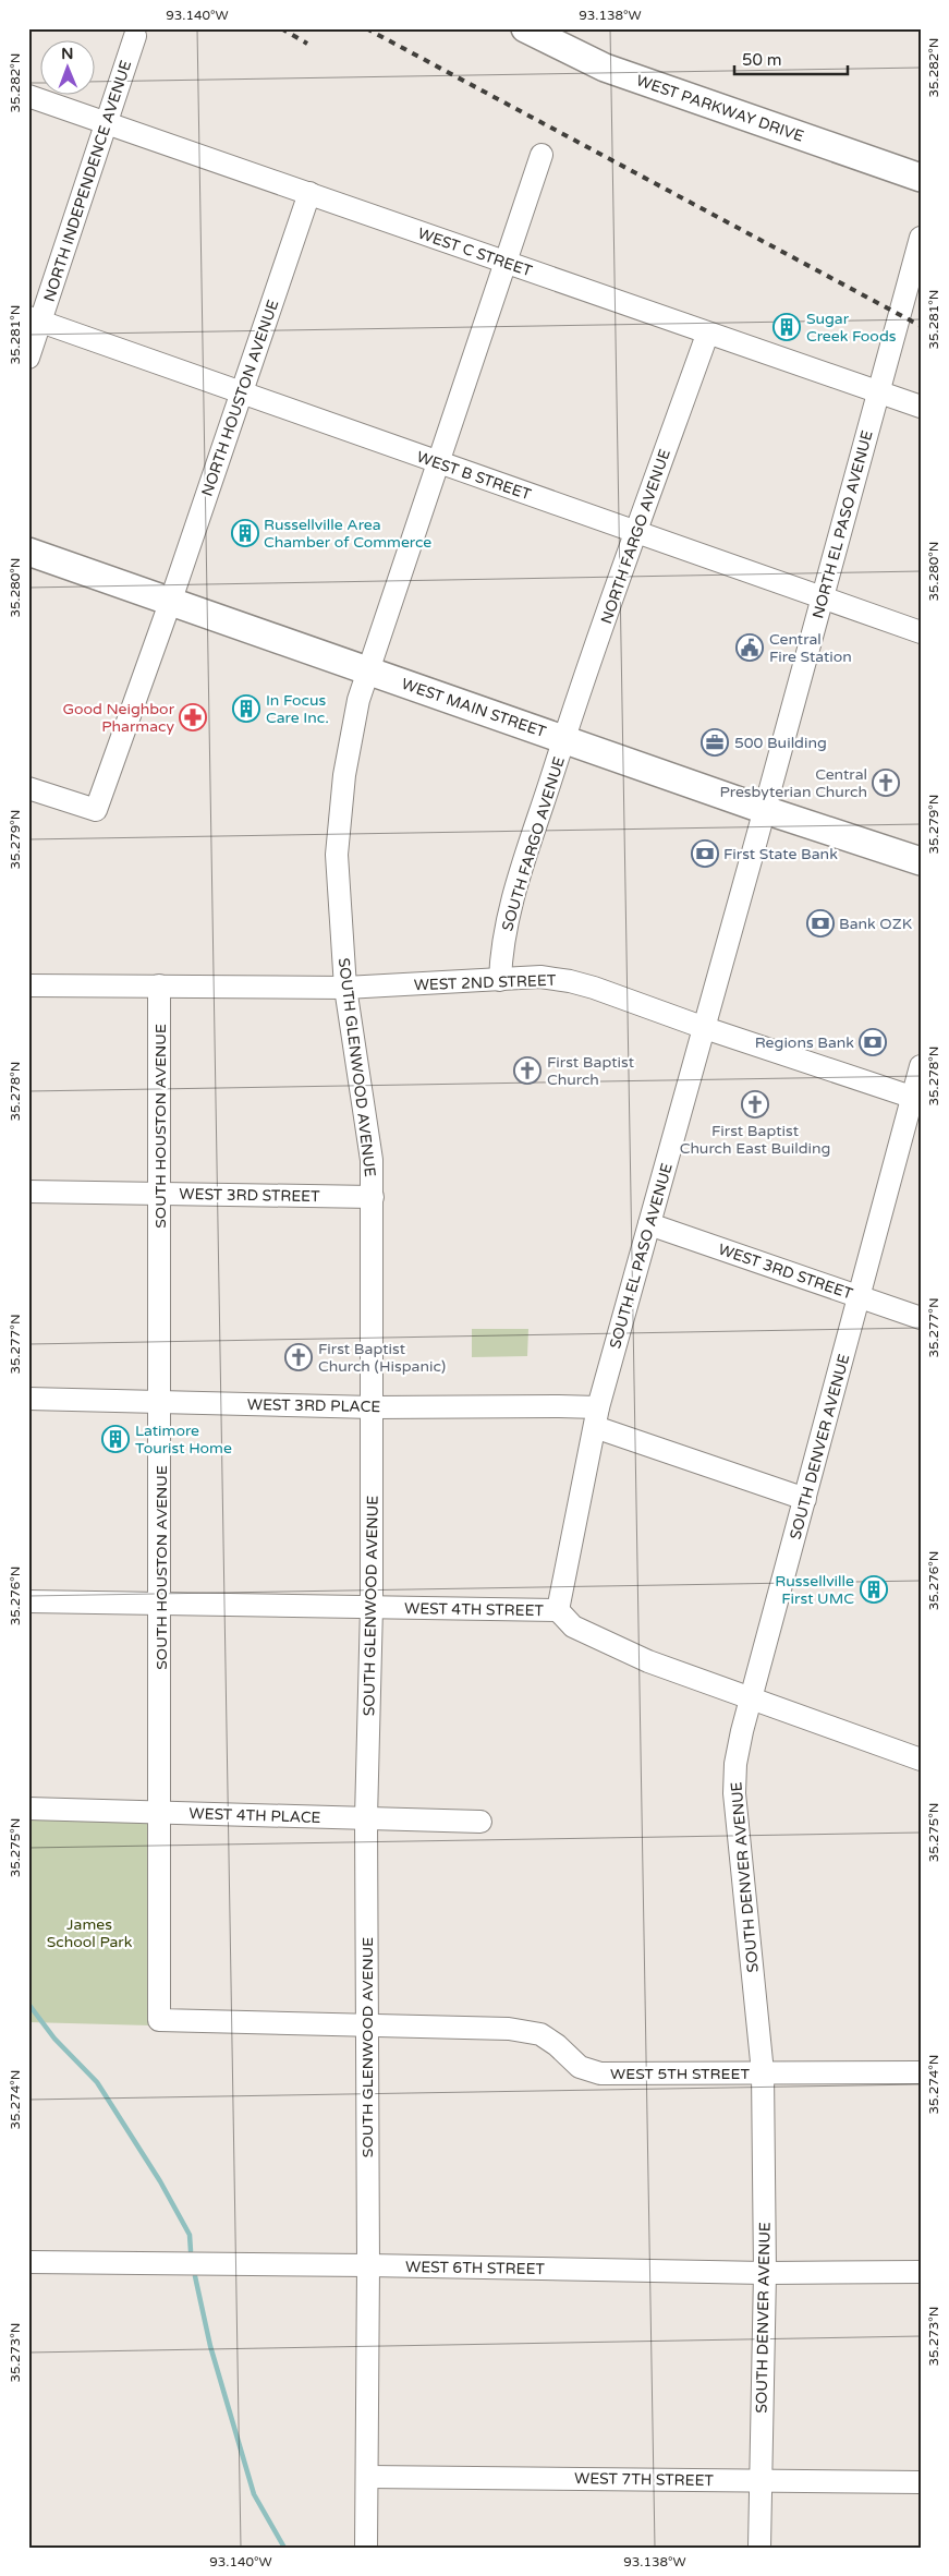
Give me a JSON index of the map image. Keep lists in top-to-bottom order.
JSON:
{
  "streets": {
    "main road": ["WEST PARKWAY DRIVE", "WEST MAIN STREET"],
    "street": [
      "NORTH INDEPENDENCE AVENUE",
      "WEST C STREET",
      "NORTH HOUSTON AVENUE",
      "WEST B STREET",
      "NORTH EL PASO AVENUE",
      "NORTH FARGO AVENUE",
      "SOUTH FARGO AVENUE",
      "WEST 2ND STREET",
      "SOUTH GLENWOOD AVENUE",
      "SOUTH HOUSTON AVENUE",
      "WEST 3RD STREET",
      "SOUTH EL PASO AVENUE",
      "WEST 3RD PLACE",
      "SOUTH DENVER AVENUE",
      "WEST 4TH STREET",
      "WEST 4TH PLACE",
      "WEST 5TH STREET",
      "WEST 6TH STREET",
      "WEST 7TH STREET"
    ]
  },
  "crossings": [
    ["NORTH INDEPENDENCE AVENUE", "WEST C STREET"],
    ["NORTH INDEPENDENCE AVENUE", "WEST B STREET"],
    ["WEST C STREET", "NORTH HOUSTON AVENUE"],
    ["WEST C STREET", "NORTH EL PASO AVENUE"],
    ["WEST C STREET", "NORTH FARGO AVENUE"],
    ["WEST C STREET", "SOUTH GLENWOOD AVENUE"],
    ["NORTH HOUSTON AVENUE", "WEST B STREET"],
    ["NORTH HOUSTON AVENUE", "WEST MAIN STREET"],
    ["WEST B STREET", "NORTH EL PASO AVENUE"],
    ["WEST B STREET", "NORTH FARGO AVENUE"],
    ["WEST B STREET", "SOUTH GLENWOOD AVENUE"],
    ["NORTH EL PASO AVENUE", "WEST MAIN STREET"],
    ["NORTH EL PASO AVENUE", "SOUTH EL PASO AVENUE"],
    ["NORTH FARGO AVENUE", "WEST MAIN STREET"],
    ["NORTH FARGO AVENUE", "SOUTH FARGO AVENUE"],
    ["WEST MAIN STREET", "SOUTH FARGO AVENUE"],
    ["WEST MAIN STREET", "SOUTH GLENWOOD AVENUE"],
    ["WEST MAIN STREET", "SOUTH EL PASO AVENUE"],
    ["SOUTH FARGO AVENUE", "WEST 2ND STREET"],
    ["WEST 2ND STREET", "SOUTH GLENWOOD AVENUE"],
    ["WEST 2ND STREET", "SOUTH HOUSTON AVENUE"],
    ["WEST 2ND STREET", "SOUTH EL PASO AVENUE"],
    ["WEST 2ND STREET", "SOUTH DENVER AVENUE"],
    ["SOUTH GLENWOOD AVENUE", "WEST 3RD STREET"],
    ["SOUTH GLENWOOD AVENUE", "WEST 3RD PLACE"],
    ["SOUTH GLENWOOD AVENUE", "WEST 4TH STREET"],
    ["SOUTH GLENWOOD AVENUE", "WEST 4TH PLACE"],
    ["SOUTH GLENWOOD AVENUE", "WEST 5TH STREET"],
    ["SOUTH GLENWOOD AVENUE", "WEST 6TH STREET"],
    ["SOUTH GLENWOOD AVENUE", "WEST 7TH STREET"],
    ["SOUTH HOUSTON AVENUE", "WEST 3RD STREET"],
    ["SOUTH HOUSTON AVENUE", "WEST 3RD PLACE"],
    ["SOUTH HOUSTON AVENUE", "WEST 4TH STREET"],
    ["SOUTH HOUSTON AVENUE", "WEST 4TH PLACE"],
    ["SOUTH HOUSTON AVENUE", "WEST 5TH STREET"],
    ["WEST 3RD STREET", "SOUTH EL PASO AVENUE"],
    ["WEST 3RD STREET", "SOUTH DENVER AVENUE"],
    ["SOUTH EL PASO AVENUE", "WEST 3RD PLACE"],
    ["SOUTH EL PASO AVENUE", "WEST 4TH STREET"],
    ["WEST 3RD PLACE", "SOUTH DENVER AVENUE"],
    ["SOUTH DENVER AVENUE", "WEST 4TH STREET"],
    ["SOUTH DENVER AVENUE", "WEST 5TH STREET"],
    ["SOUTH DENVER AVENUE", "WEST 6TH STREET"],
    ["SOUTH DENVER AVENUE", "WEST 7TH STREET"]
  ],
  "parks": ["James School Park"],
  "places": {
    "building": [
      "Sugar Creek Foods",
      "Russellville Area Chamber of Commerce",
      "In Focus Care Inc.",
      "Latimore Tourist Home",
      "Russellville First UMC"
    ],
    "public building": ["Central Fire Station"],
    "pharmacy": ["Good Neighbor Pharmacy"],
    "office": ["500 Building"],
    "church": [
      "Central Presbyterian Church",
      "First Baptist Church",
      "First Baptist Church East Building",
      "First Baptist Church (Hispanic)"
    ],
    "bank": ["First State Bank", "Bank OZK", "Regions Bank"]
  },
  "scale_bar": "50 m",
  "north": "top",
  "coordinates": [
    "93.140°W",
    "93.138°W",
    "35.282°N",
    "35.281°N",
    "35.280°N",
    "35.279°N",
    "35.278°N",
    "35.277°N",
    "35.276°N",
    "35.275°N",
    "35.274°N",
    "35.273°N"
  ]
}
